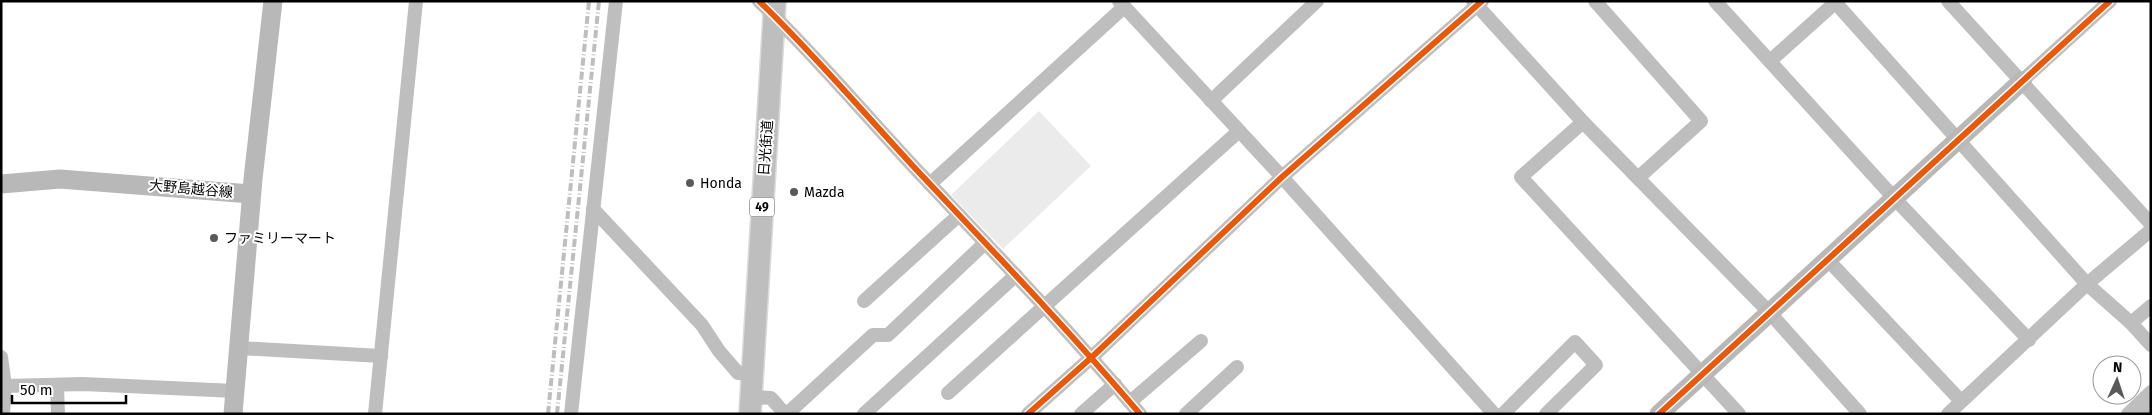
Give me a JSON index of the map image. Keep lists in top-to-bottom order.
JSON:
{
  "streets": {
    "main road": ["日光街道", "49"],
    "street": ["大野島越谷線"]
  },
  "places": ["Honda", "Mazda", "ファミリーマート"],
  "scale_bar": "50 m",
  "north": "top"
}
